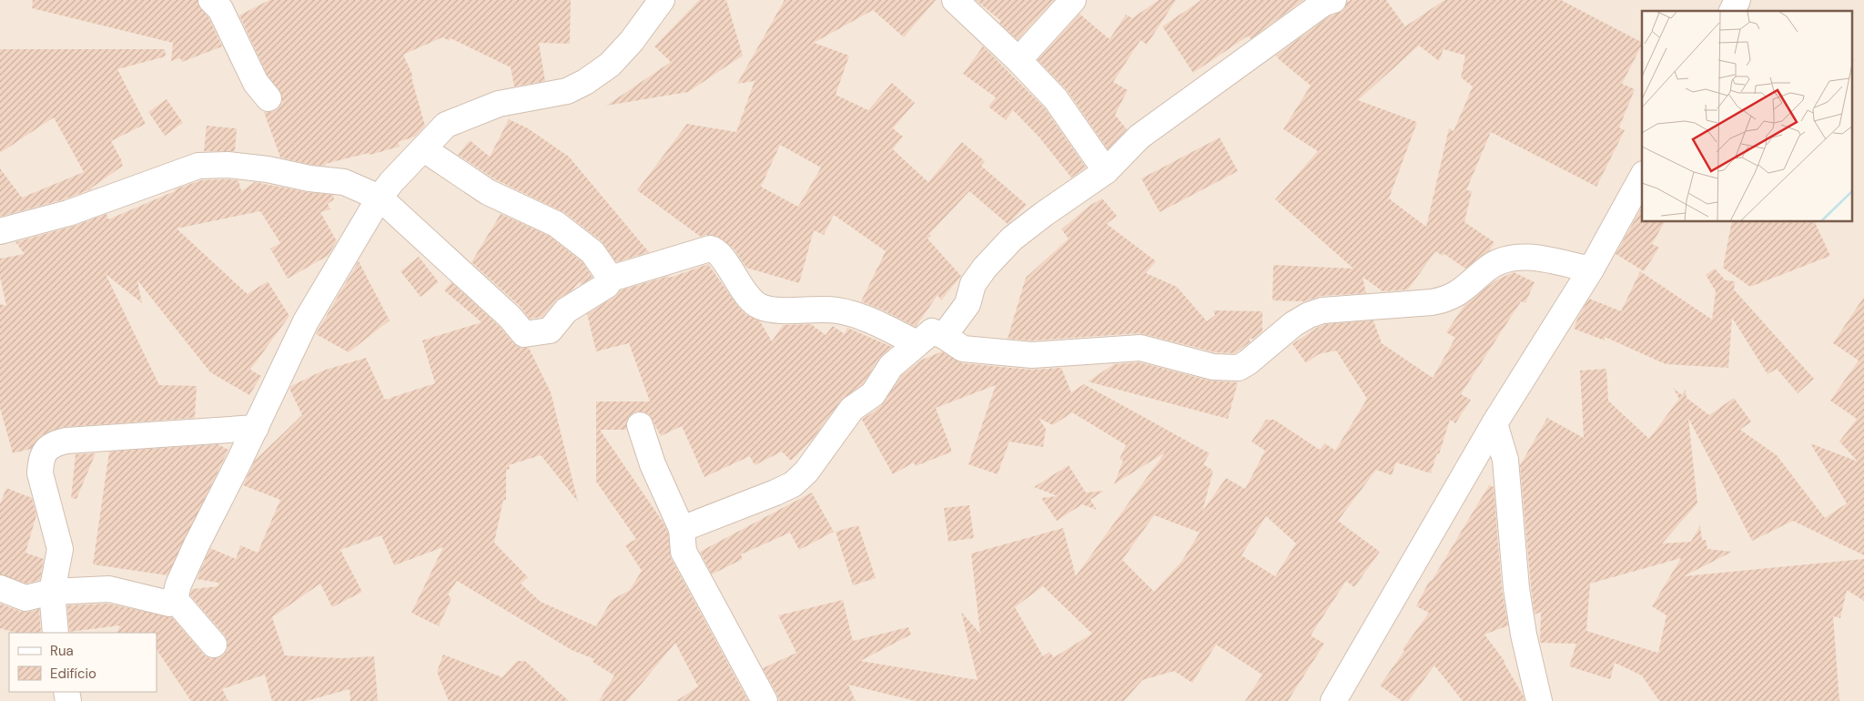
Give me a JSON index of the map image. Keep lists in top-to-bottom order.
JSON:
{
  "legend": ["Rua", "Edifício"]
}
